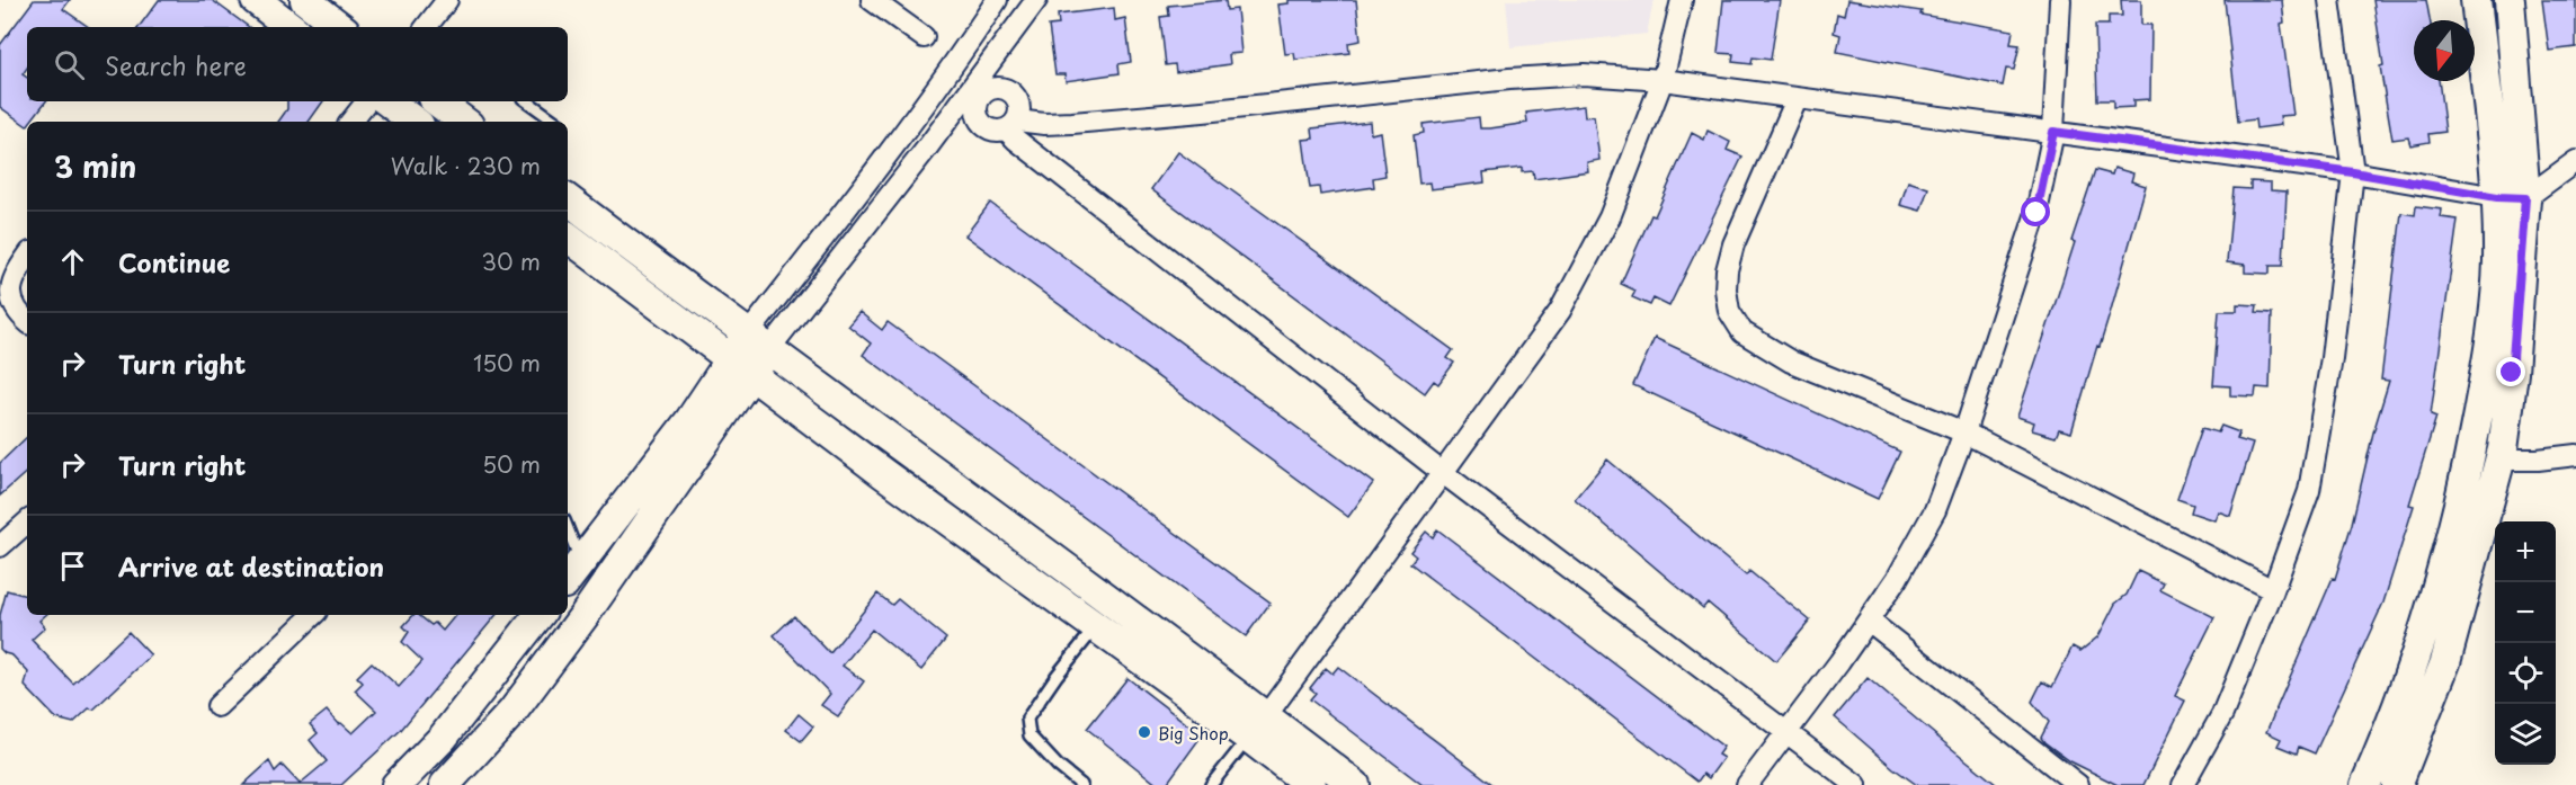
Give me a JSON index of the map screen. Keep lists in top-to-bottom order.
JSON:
{
  "places": ["Big Shop"],
  "north": "bottom",
  "page": {
    "search": "Search here",
    "heading": ["3 min", "Walk · 230 m"],
    "list": [
      ["Continue", "30 m"],
      ["Turn right", "150 m"],
      ["Turn right", "50 m"],
      "Arrive at destination"
    ],
    "map_buttons": ["+", "−"]
  }
}
